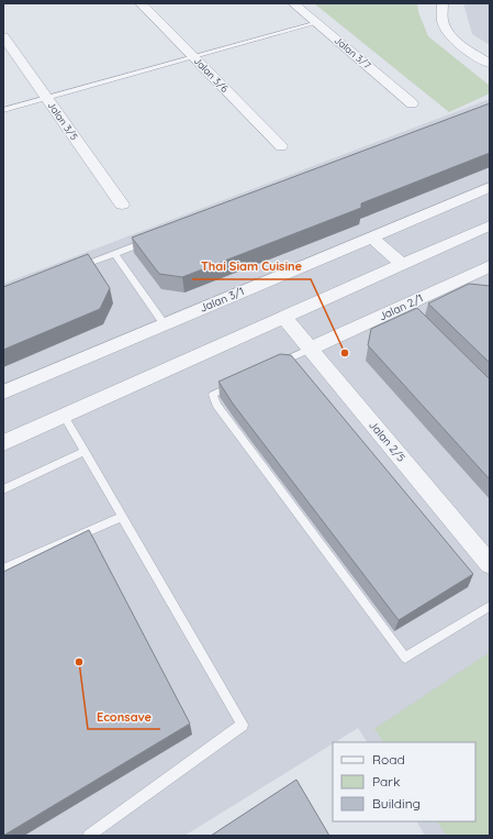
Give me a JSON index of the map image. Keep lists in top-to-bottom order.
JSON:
{
  "streets": {
    "street": [
      "Jalan 3/7",
      "Jalan 3/6",
      "Jalan 3/5",
      "Jalan 3/1",
      "Jalan 2/1",
      "Jalan 2/5"
    ]
  },
  "crossings": [
    ["Jalan 2/1", "Jalan 2/5"]
  ],
  "places": ["Thai Siam Cuisine", "Econsave"],
  "legend": ["Road", "Park", "Building"]
}
